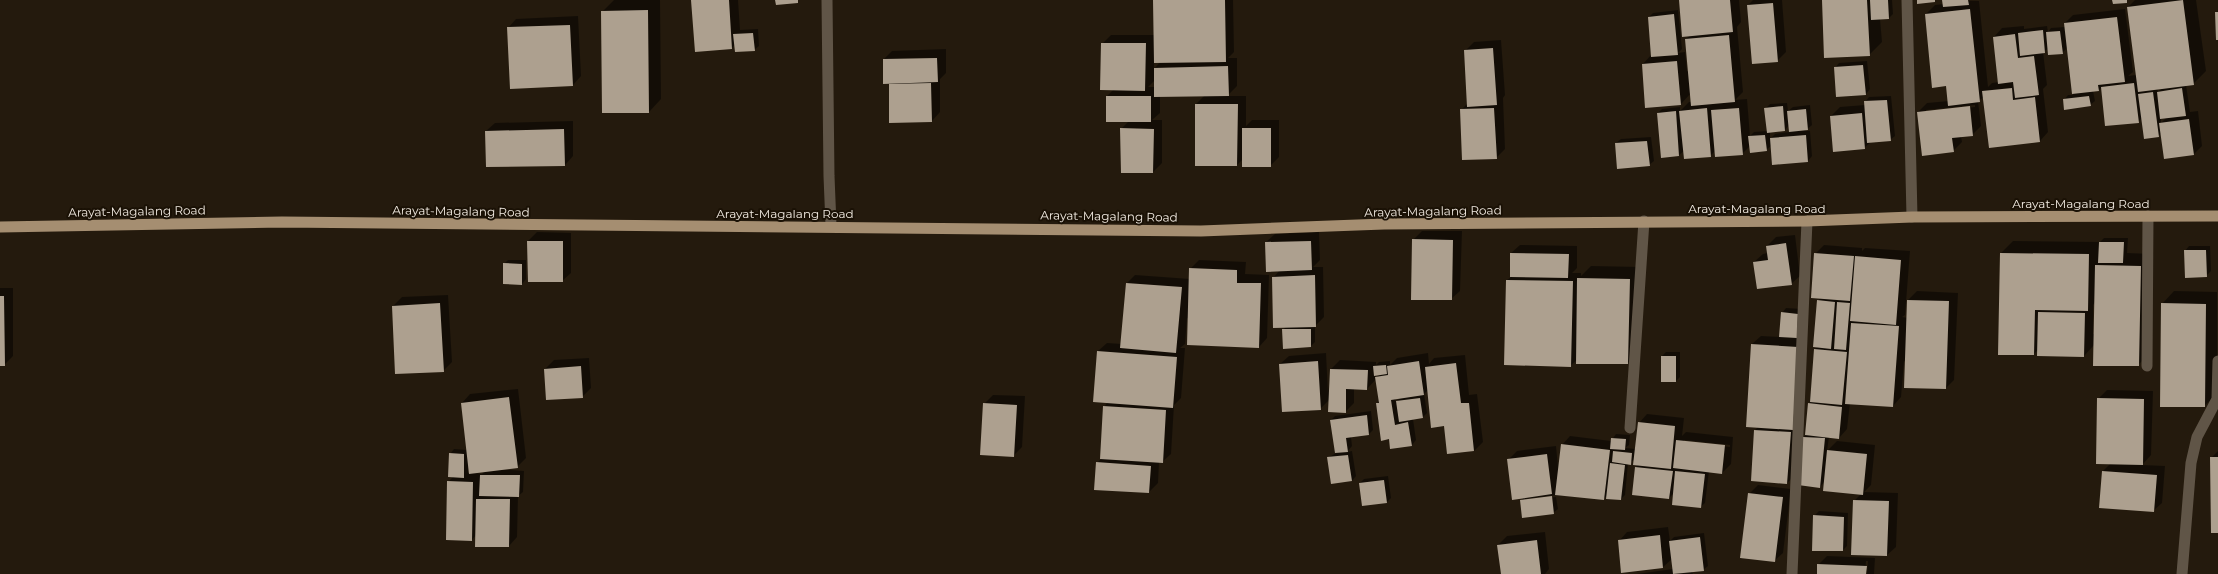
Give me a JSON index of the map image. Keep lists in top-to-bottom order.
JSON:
{
  "streets": {
    "main road": ["Arayat-Magalang Road"]
  }
}
